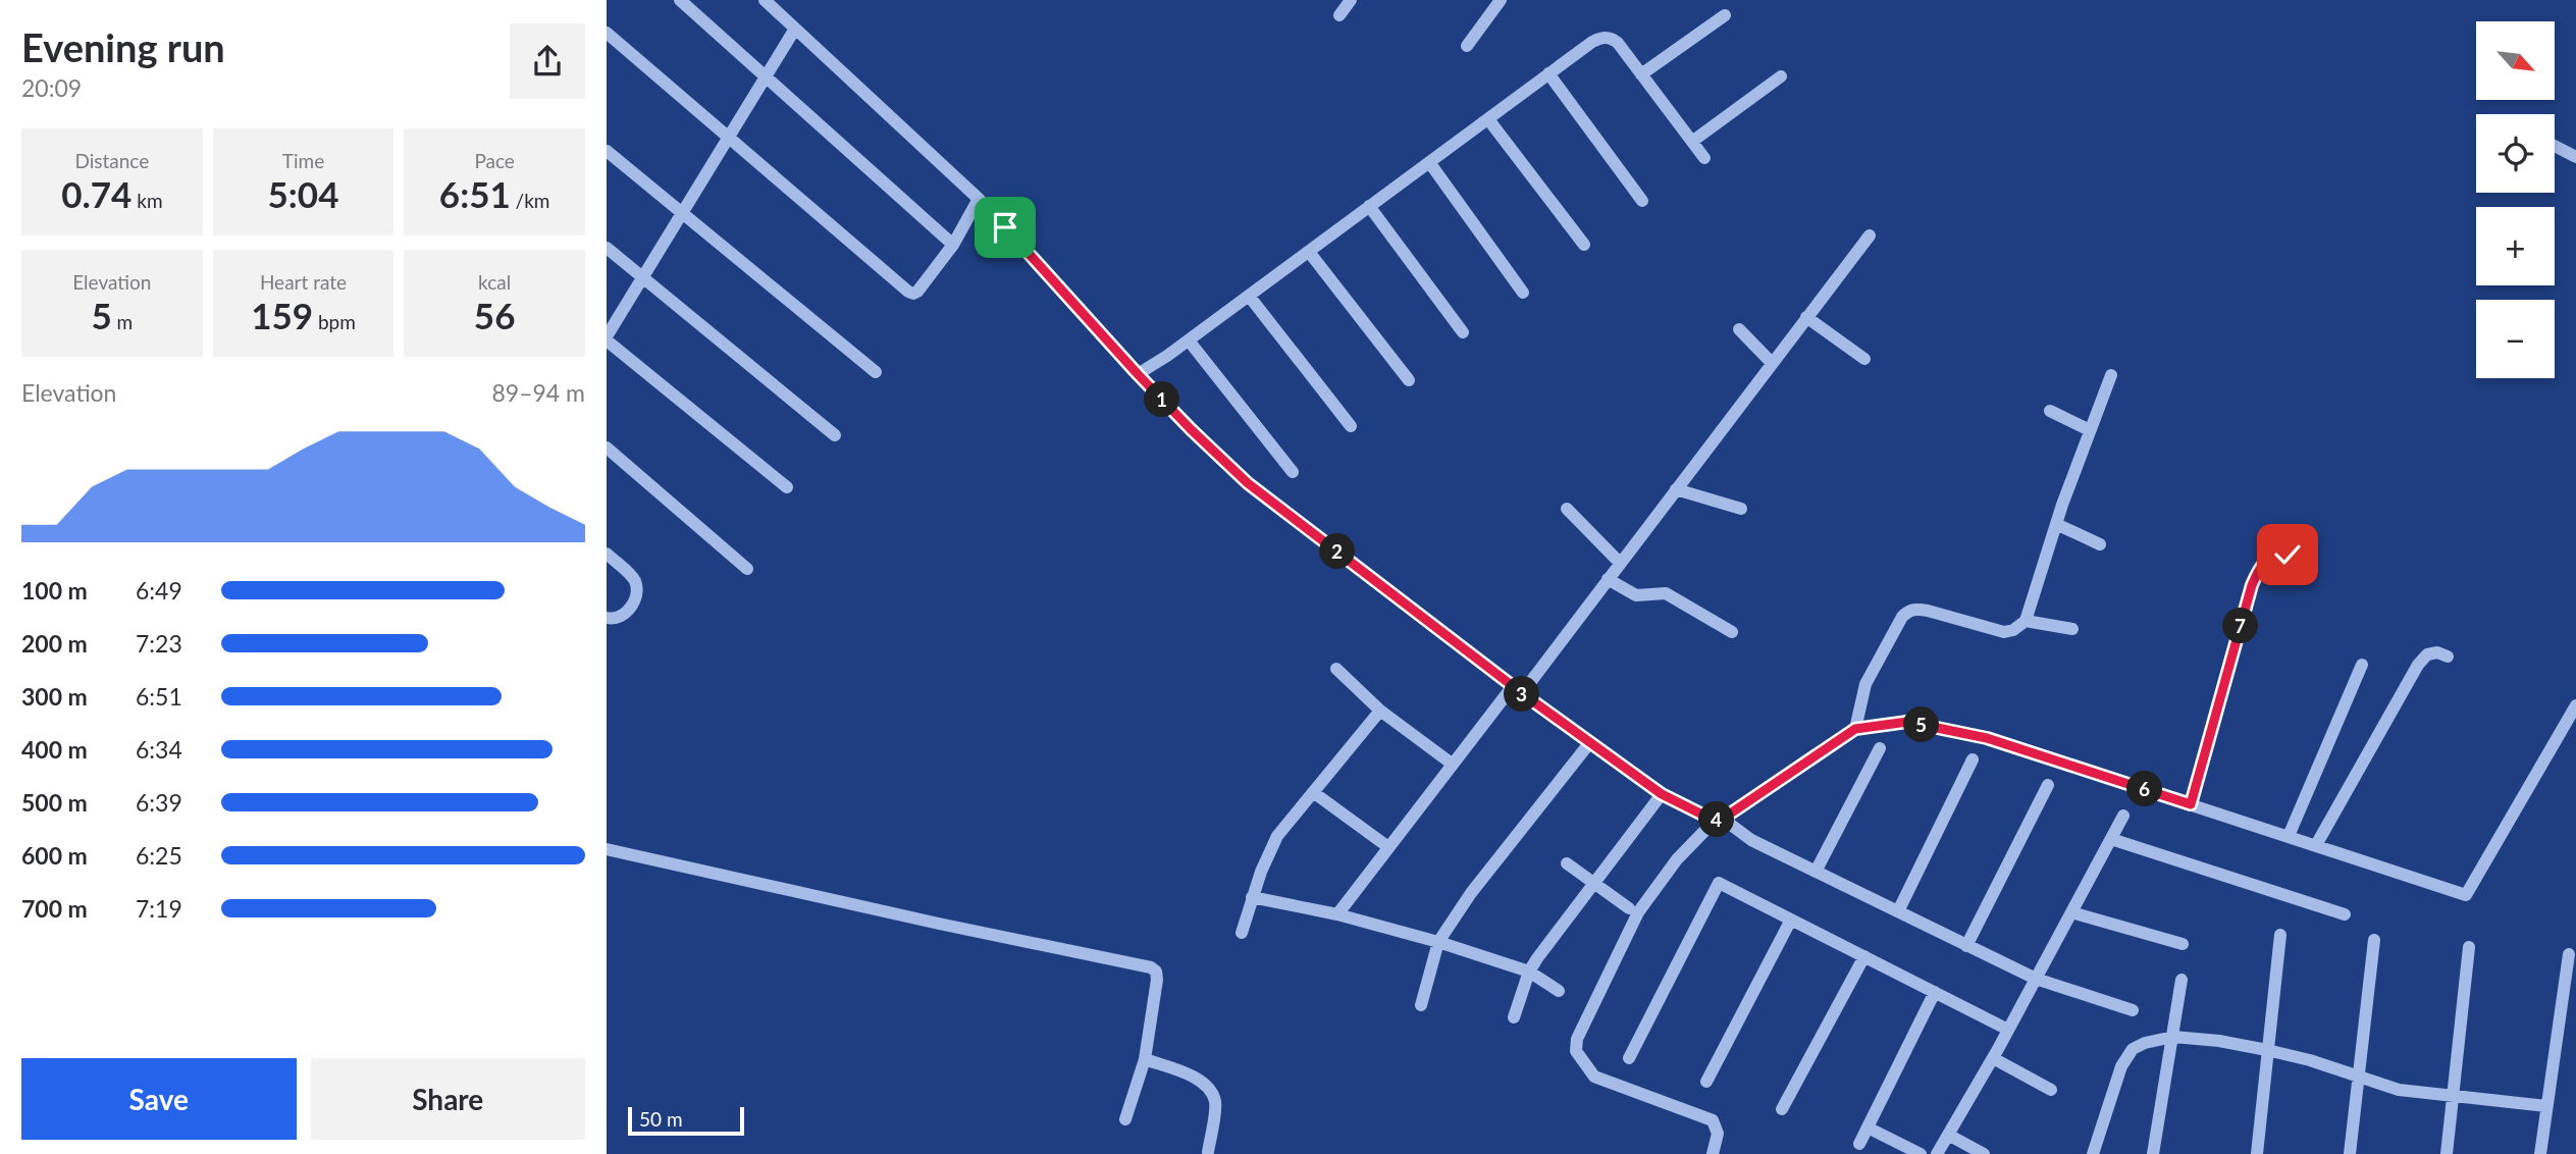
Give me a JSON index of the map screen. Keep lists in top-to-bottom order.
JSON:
{
  "scale_bar": "50 m",
  "north": "bottom right",
  "page": {
    "heading": ["Evening run", "20:09"],
    "map_buttons": ["+", "−"],
    "stats": [
      ["Distance", "0.74 km"],
      ["Time", "5:04"],
      ["Pace", "6:51 /km"],
      ["Elevation", "5 m"],
      ["Heart rate", "159 bpm"],
      ["kcal", "56"]
    ],
    "chart": ["Elevation", "89–94 m"],
    "pins": [
      "1",
      "2",
      "7",
      "3",
      "5",
      "6",
      "4"
    ],
    "list": [
      {
        "name": "100 m",
        "note": "6:49"
      },
      {
        "name": "200 m",
        "note": "7:23"
      },
      {
        "name": "300 m",
        "note": "6:51"
      },
      {
        "name": "400 m",
        "note": "6:34"
      },
      {
        "name": "500 m",
        "note": "6:39"
      },
      {
        "name": "600 m",
        "note": "6:25"
      },
      {
        "name": "700 m",
        "note": "7:19"
      }
    ],
    "buttons": ["Save", "Share"],
    "scale": "50 m"
  }
}
